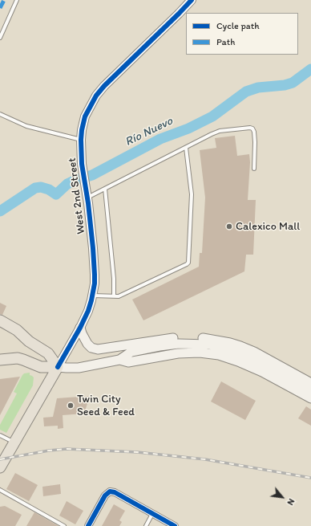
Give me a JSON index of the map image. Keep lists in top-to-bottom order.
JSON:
{
  "streets": {
    "highway": ["West 2nd Street"]
  },
  "water": ["Río Nuevo"],
  "places": ["Calexico Mall", "Twin City Seed & Feed"],
  "legend": ["Cycle path", "Path"],
  "north": "bottom right"
}
